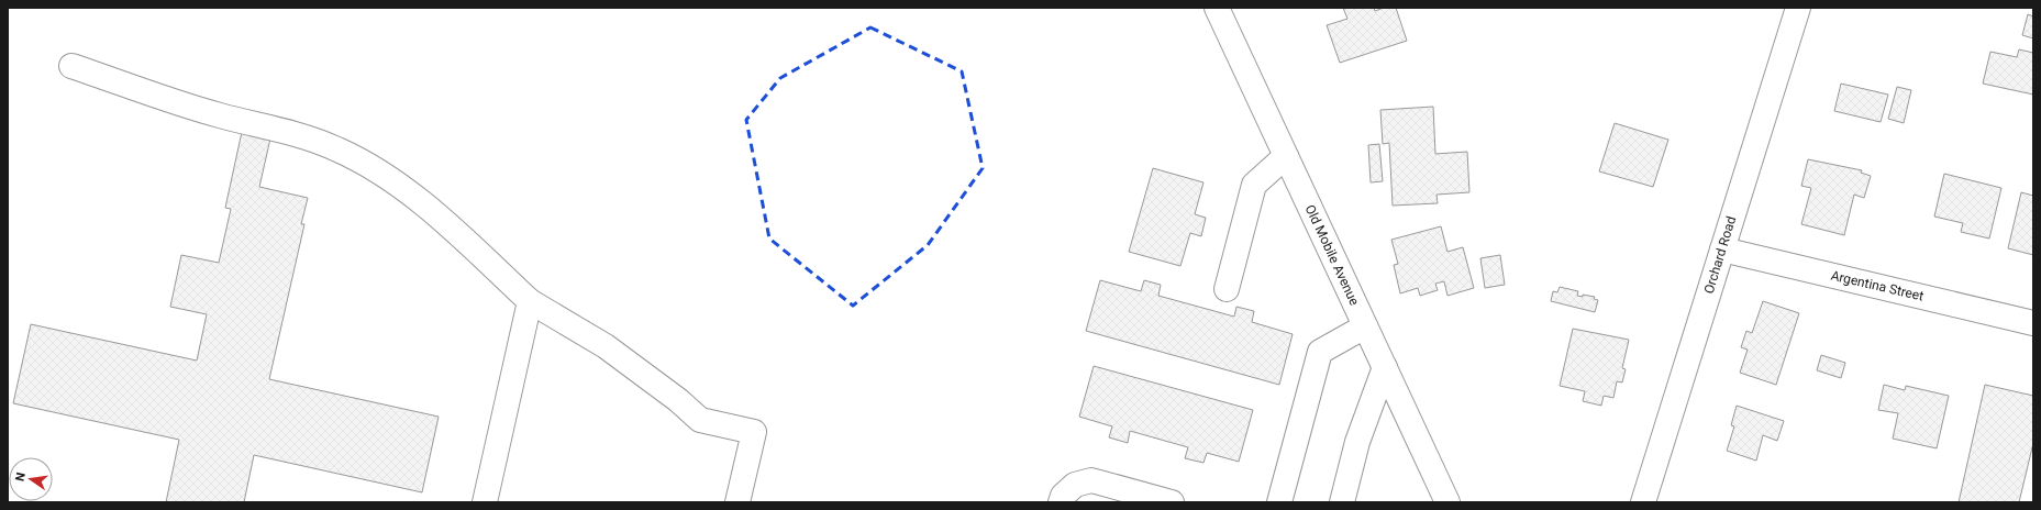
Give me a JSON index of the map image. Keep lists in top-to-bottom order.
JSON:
{
  "streets": {
    "street": ["Old Mobile Avenue", "Orchard Road", "Argentina Street"]
  },
  "crossings": [
    ["Orchard Road", "Argentina Street"]
  ],
  "north": "left"
}
